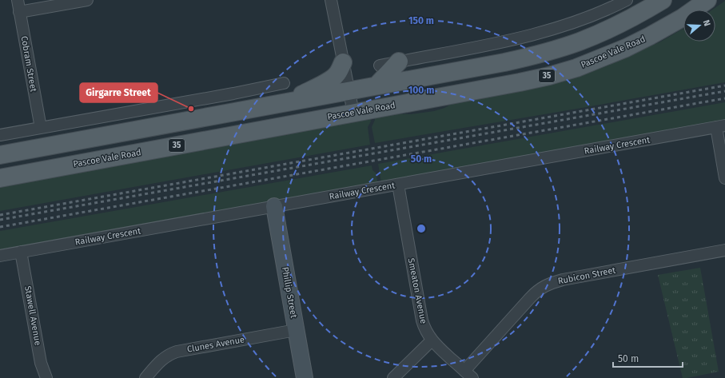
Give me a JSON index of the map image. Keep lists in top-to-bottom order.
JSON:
{
  "streets": {
    "main road": ["Pascoe Vale Road", "35"],
    "street": [
      "Cobram Street",
      "Railway Crescent",
      "Rubicon Street",
      "Smeaton Avenue",
      "Phillip Street",
      "Stawell Avenue",
      "Clunes Avenue"
    ]
  },
  "crossings": [
    ["Railway Crescent", "Smeaton Avenue"],
    ["Railway Crescent", "Phillip Street"],
    ["Railway Crescent", "Stawell Avenue"],
    ["Rubicon Street", "Smeaton Avenue"],
    ["Phillip Street", "Clunes Avenue"]
  ],
  "places": ["Girgarre Street"],
  "scale_bar": "50 m",
  "north": "right",
  "rings": ["150 m", "100 m", "50 m"]
}
